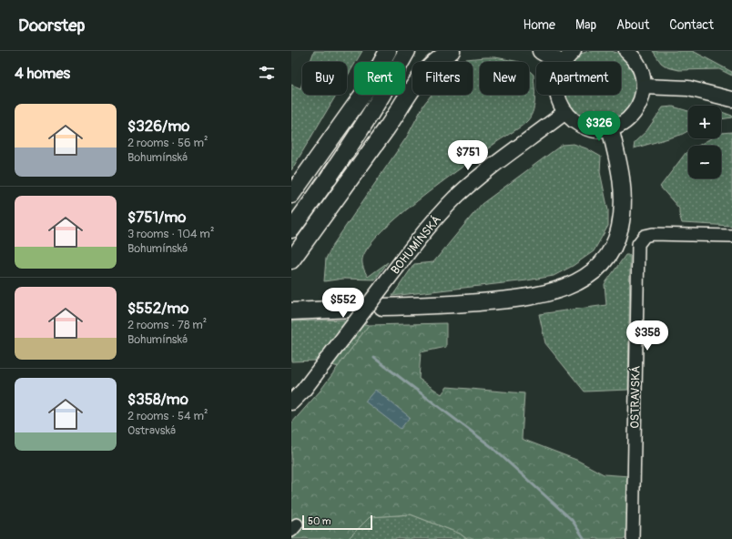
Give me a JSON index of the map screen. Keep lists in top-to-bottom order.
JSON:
{
  "streets": {
    "main road": ["BOHUMÍNSKÁ"],
    "street": ["OSTRAVSKÁ"]
  },
  "scale_bar": "50 m",
  "page": {
    "header": "Doorstep",
    "nav": [
      "Home",
      "Map",
      "About",
      "Contact"
    ],
    "heading": "4 homes",
    "chip": [
      "Buy",
      "Rent",
      "Filters",
      "New",
      "Apartment"
    ],
    "list": [
      {
        "name": "$326/mo",
        "note": "2 rooms · 56 m² · Bohumínská"
      },
      {
        "name": "$751/mo",
        "note": "3 rooms · 104 m² · Bohumínská"
      },
      {
        "name": "$552/mo",
        "note": "2 rooms · 78 m² · Bohumínská"
      },
      {
        "name": "$358/mo",
        "note": "2 rooms · 54 m² · Ostravská"
      }
    ],
    "map_buttons": ["+", "−"],
    "price": [
      "$326",
      "$751",
      "$552",
      "$358"
    ],
    "scale": "50 m"
  }
}
